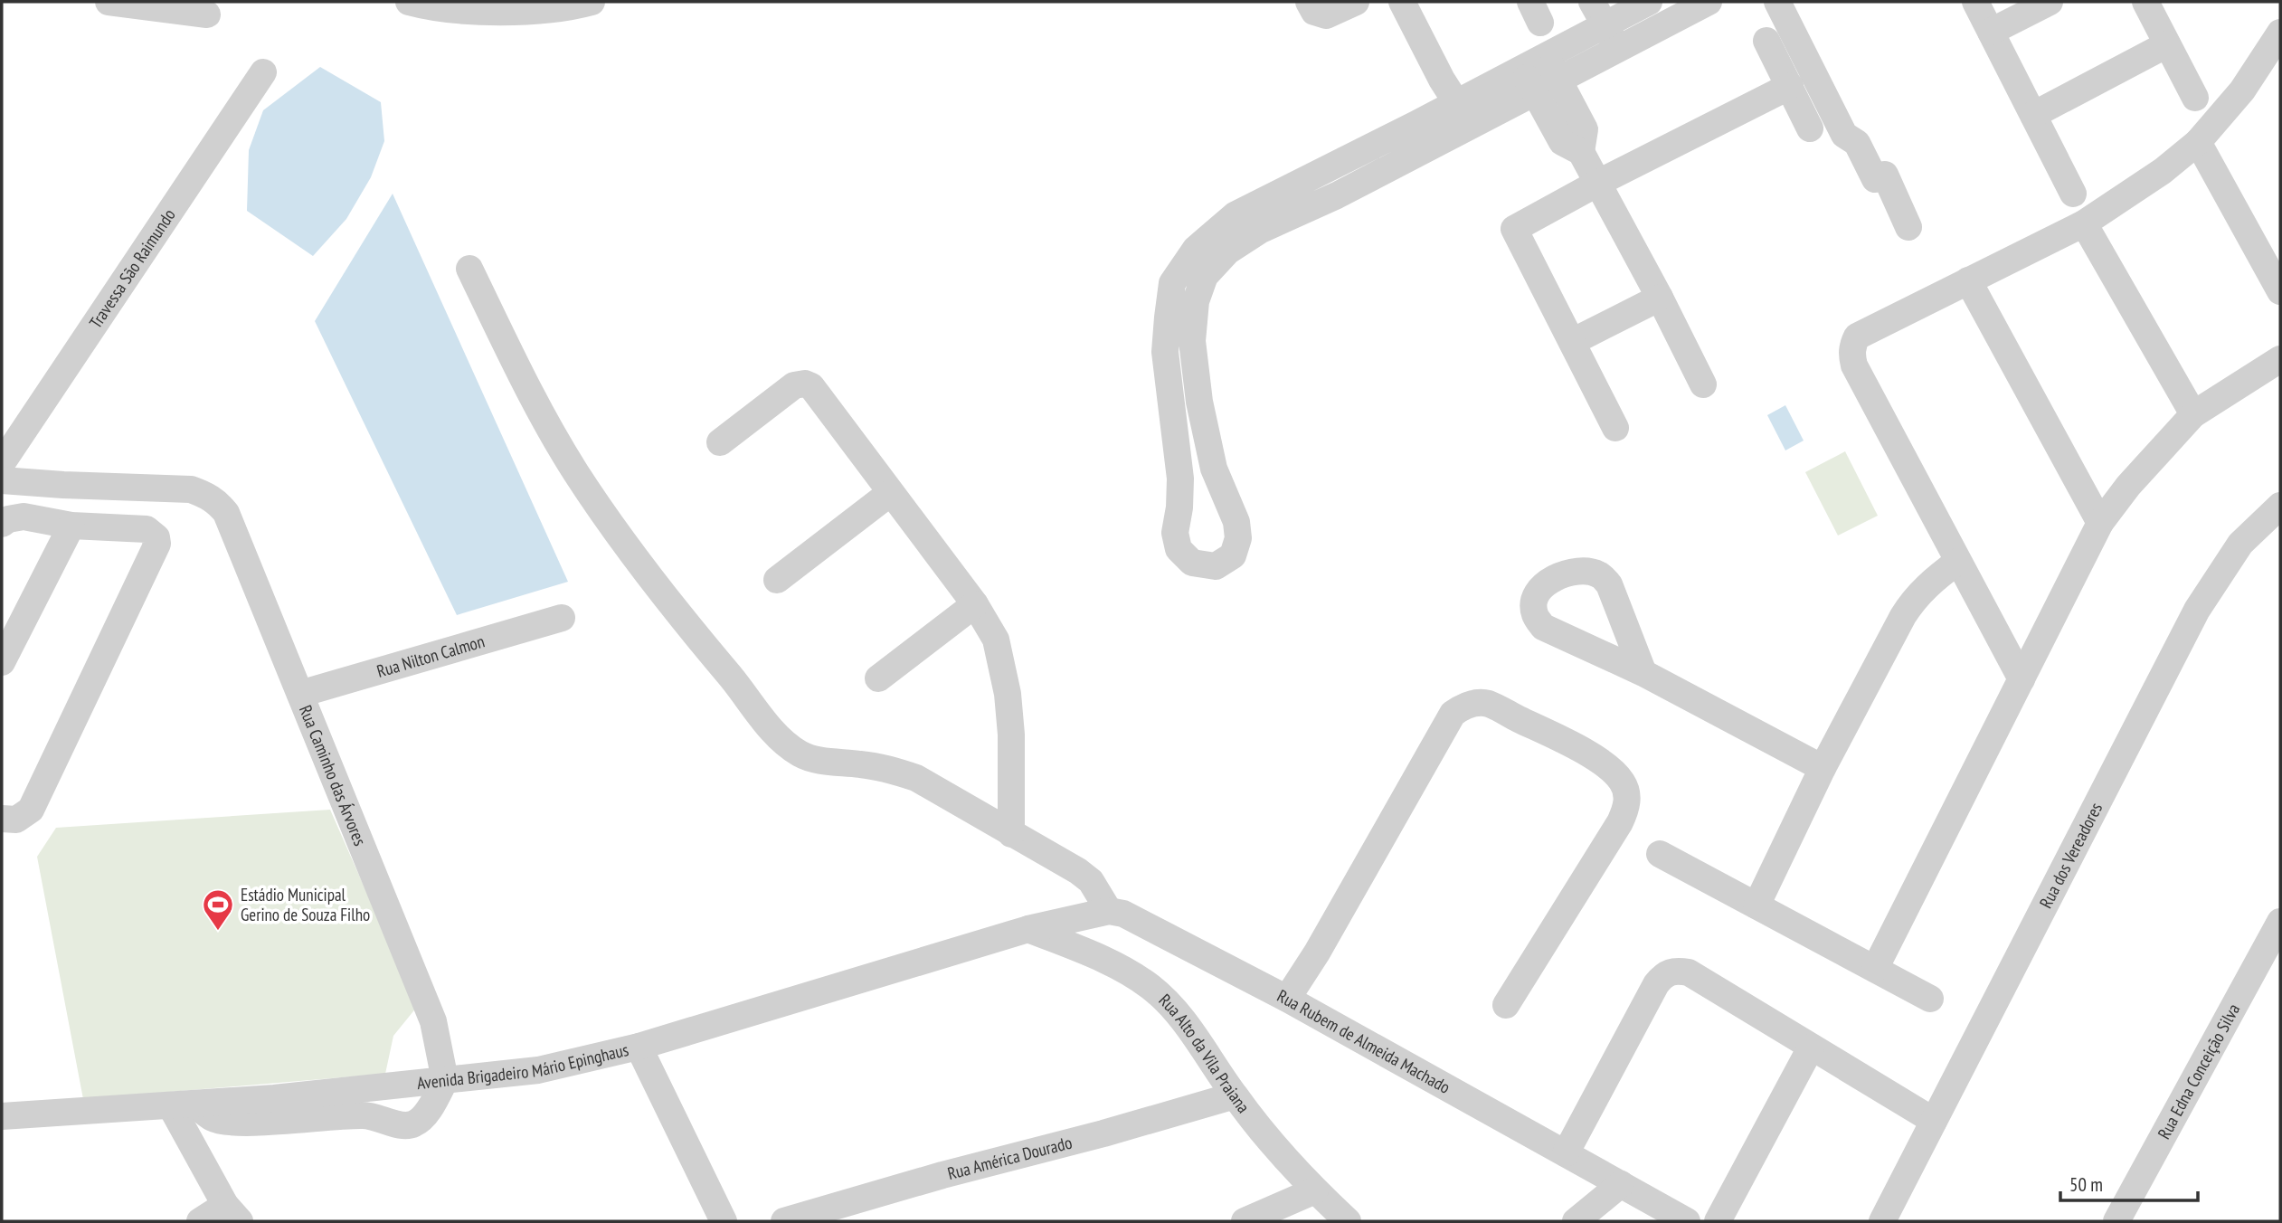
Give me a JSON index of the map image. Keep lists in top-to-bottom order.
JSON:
{
  "streets": {
    "street": [
      "Travessa São Raimundo",
      "Rua Nilton Calmon",
      "Rua Caminho das Árvores",
      "Rua dos Vereadores",
      "Rua Rubem de Almeida Machado",
      "Rua Alto da Vila Praiana",
      "Avenida Brigadeiro Mário Epinghaus",
      "Rua Edna Conceição Silva",
      "Rua América Dourado"
    ]
  },
  "crossings": [
    ["Rua Nilton Calmon", "Rua Caminho das Árvores"],
    ["Rua Caminho das Árvores", "Avenida Brigadeiro Mário Epinghaus"],
    ["Rua Alto da Vila Praiana", "Avenida Brigadeiro Mário Epinghaus"],
    ["Rua Alto da Vila Praiana", "Rua América Dourado"]
  ],
  "places": {
    "sports": ["Estádio Municipal Gerino de Souza Filho"]
  },
  "scale_bar": "50 m"
}
